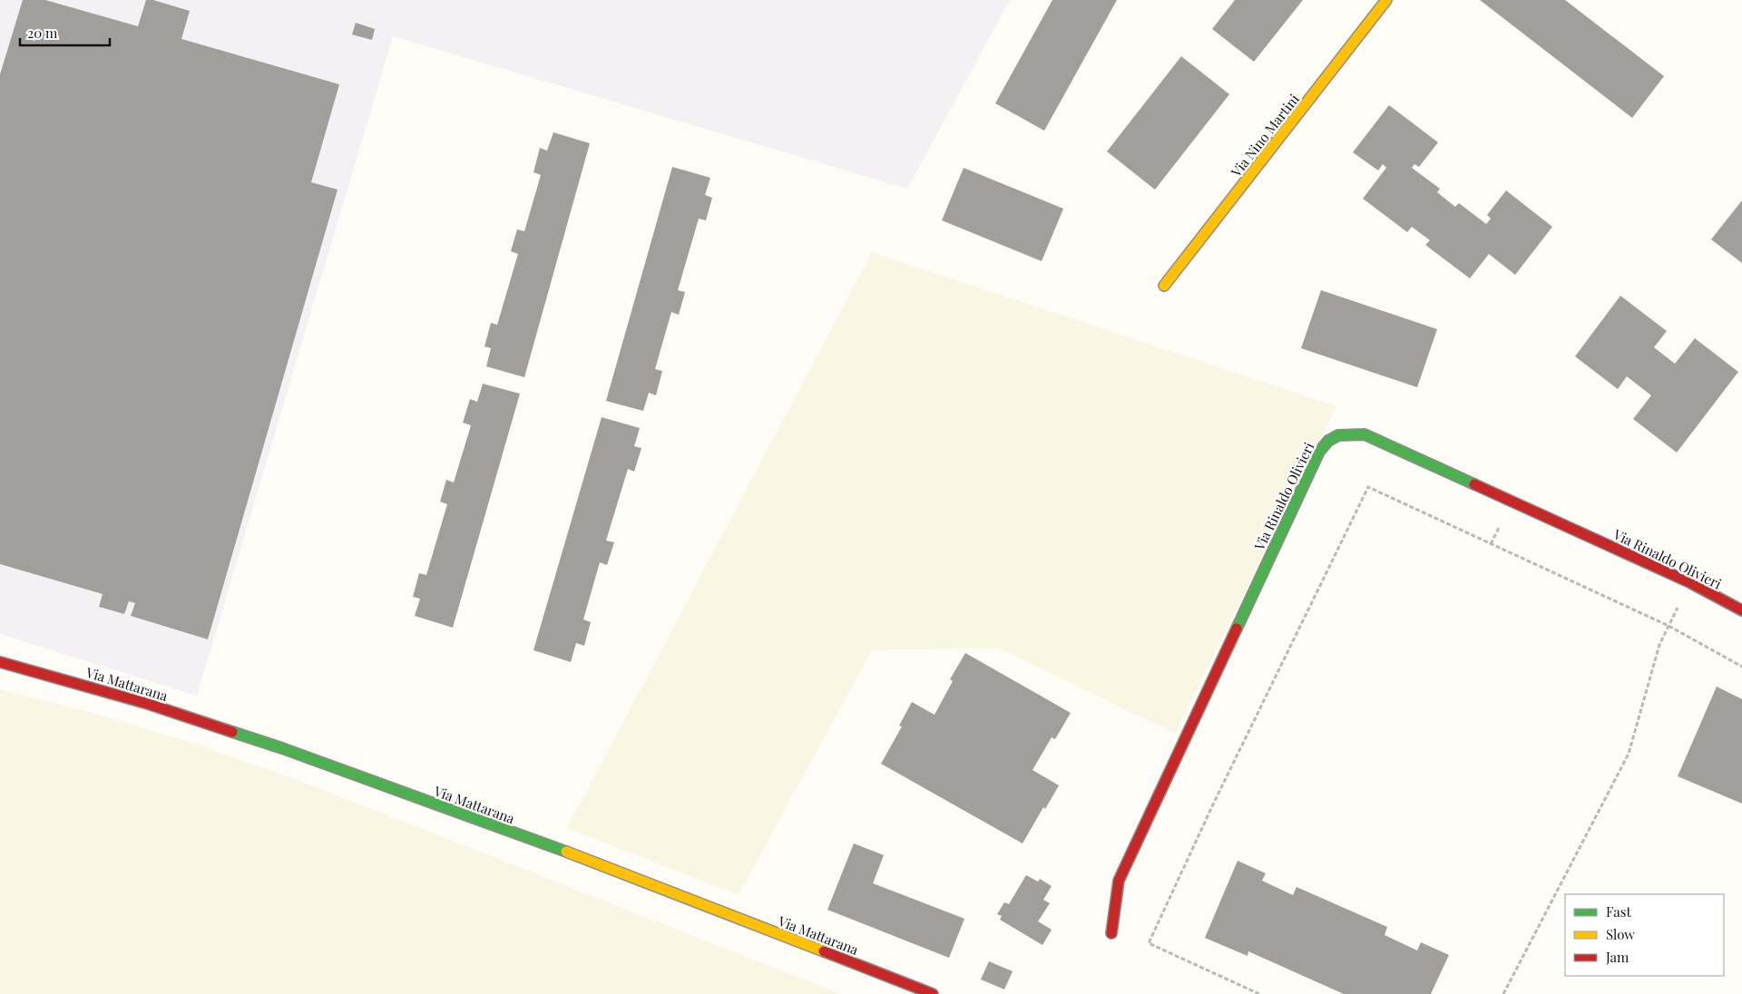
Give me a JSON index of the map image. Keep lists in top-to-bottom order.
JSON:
{
  "streets": {
    "street": ["Via Nino Martini", "Via Rinaldo Olivieri", "Via Mattarana"]
  },
  "legend": ["Fast", "Slow", "Jam"],
  "scale_bar": "20 m"
}
